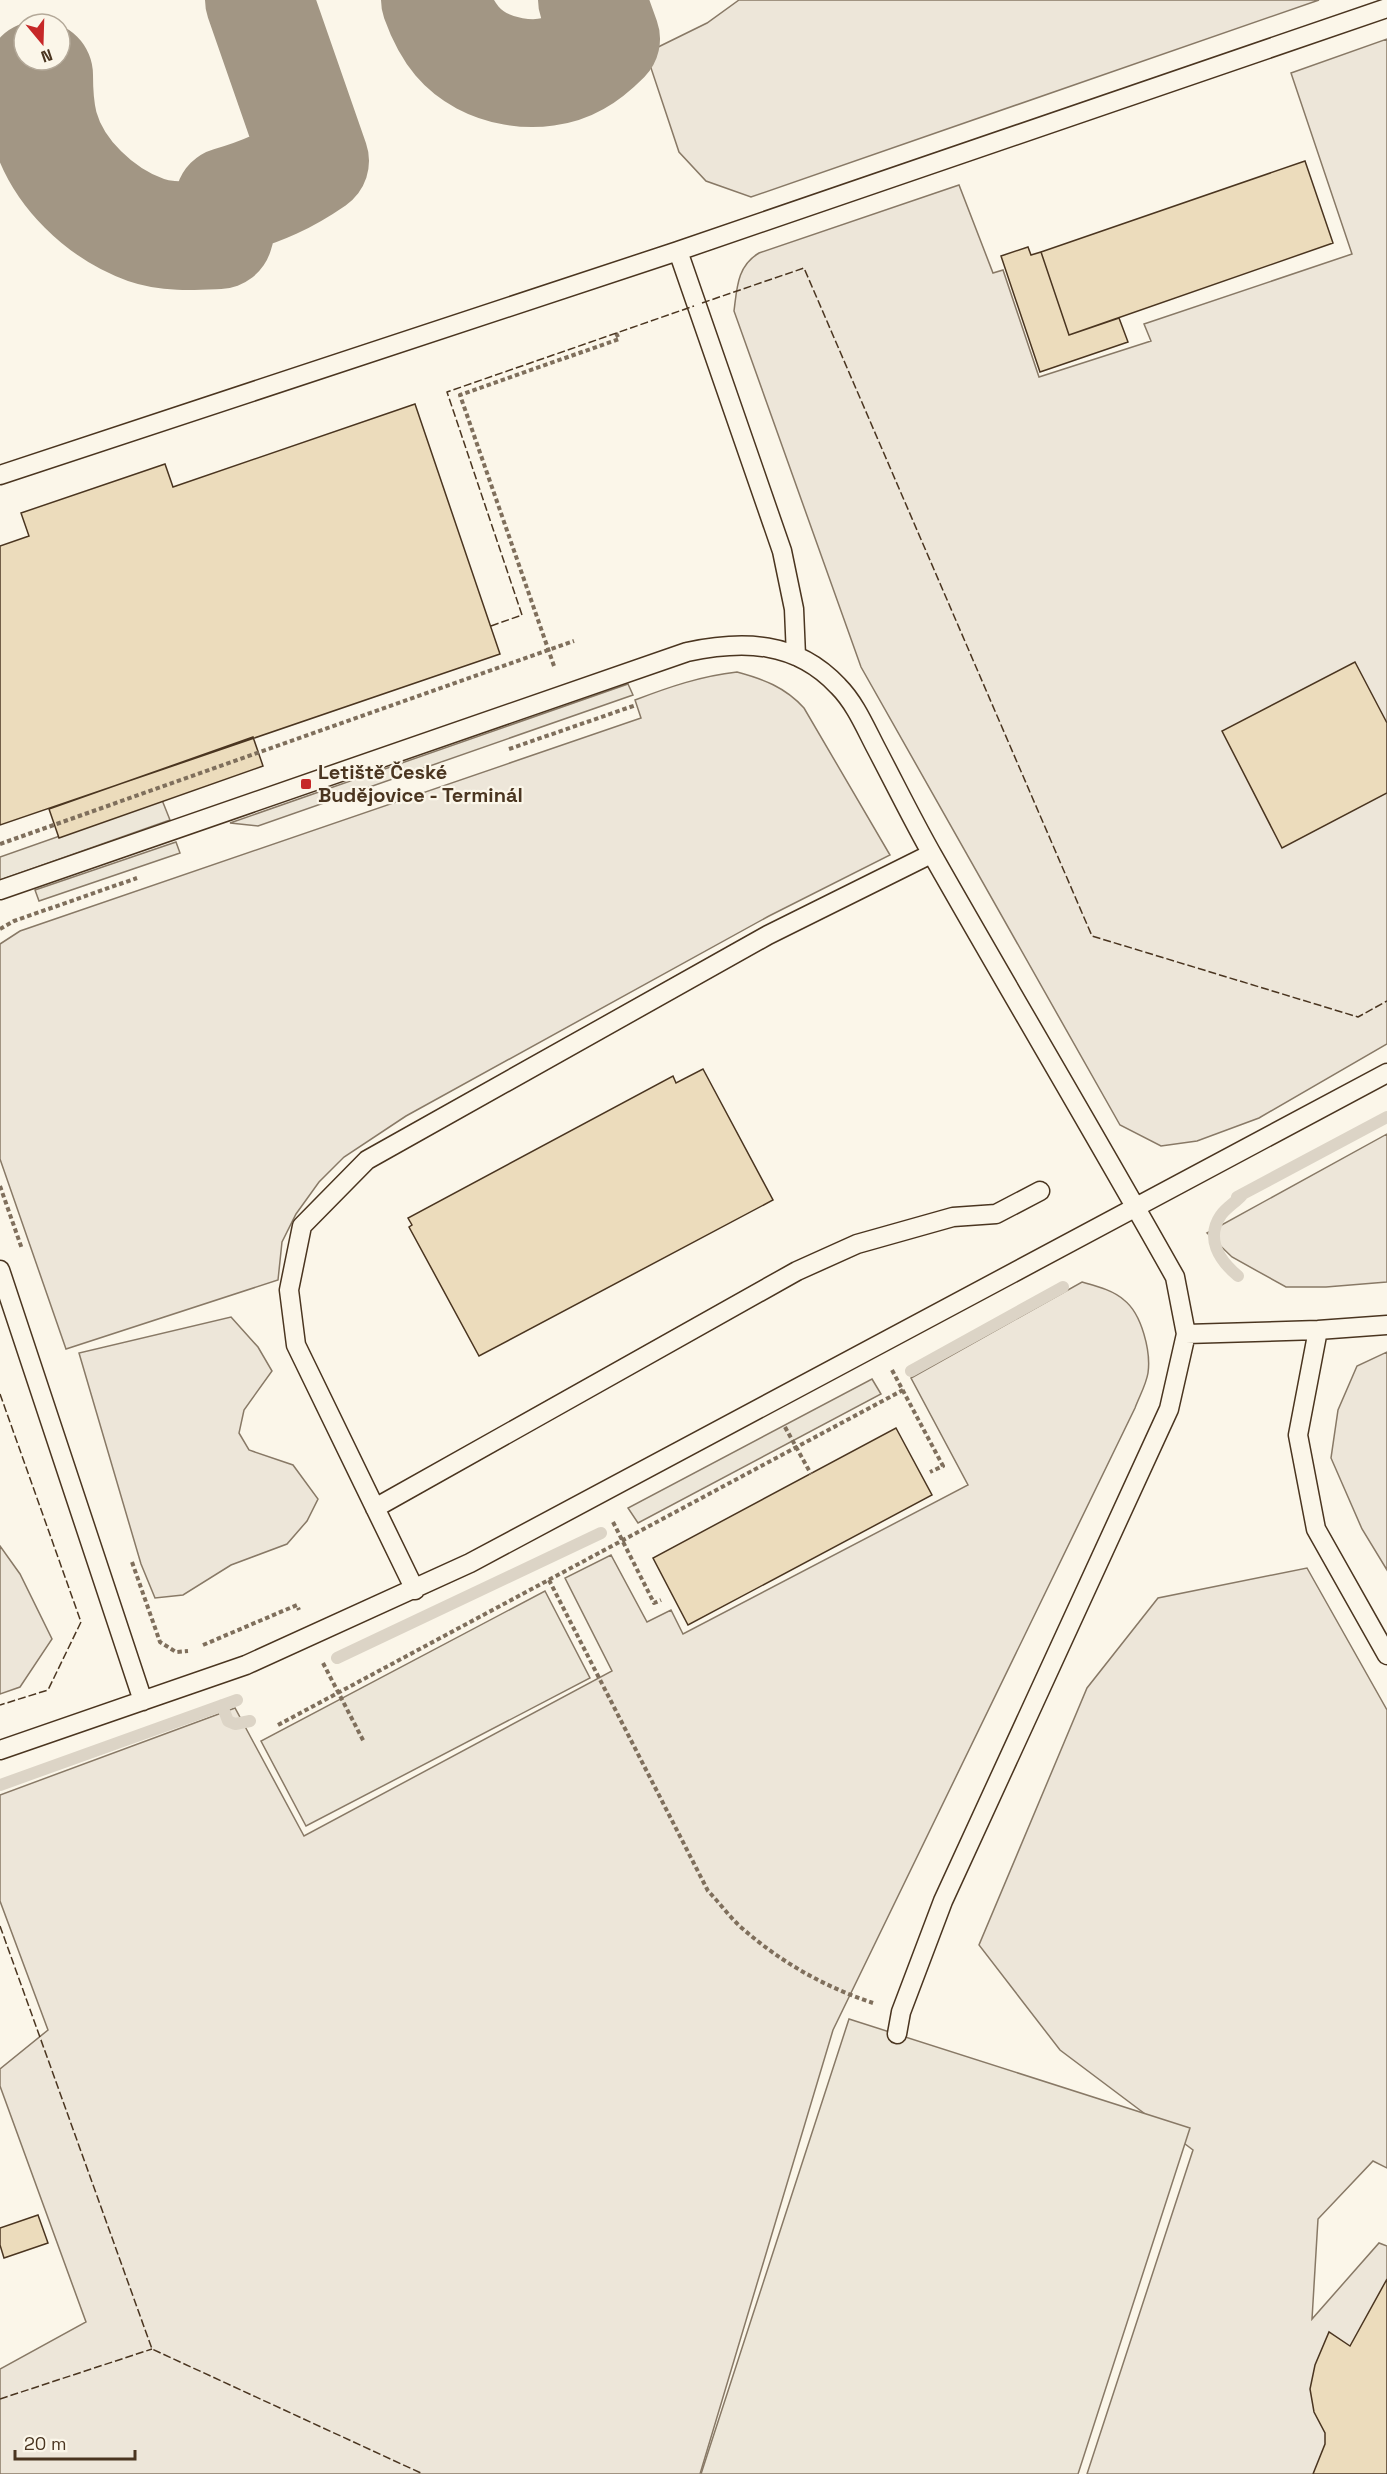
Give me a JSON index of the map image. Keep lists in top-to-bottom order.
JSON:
{
  "places": {
    "transit": ["Letiště České Budějovice - Terminál"]
  },
  "scale_bar": "20 m",
  "north": "bottom"
}
